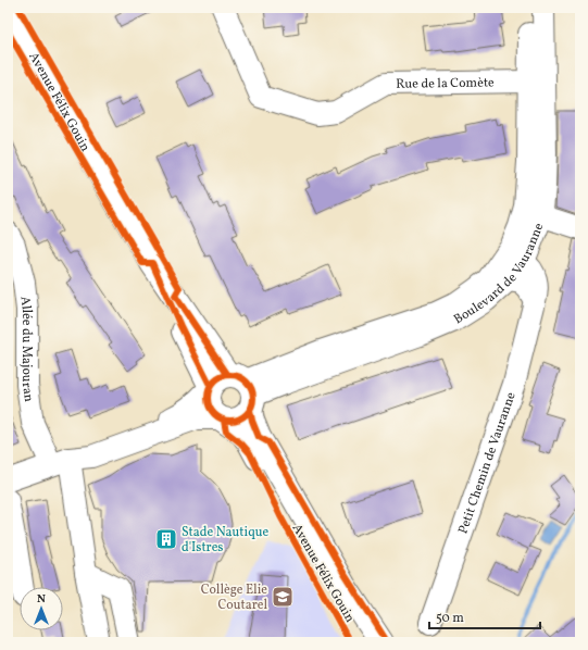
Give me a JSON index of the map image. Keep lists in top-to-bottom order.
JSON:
{
  "streets": {
    "main road": ["Avenue Félix Gouin"],
    "street": [
      "Rue de la Comète",
      "Boulevard de Vauranne",
      "Allée du Majouran",
      "Petit Chemin de Vauranne"
    ]
  },
  "crossings": [
    ["Rue de la Comète", "Boulevard de Vauranne"],
    ["Avenue Félix Gouin", "Boulevard de Vauranne"],
    ["Boulevard de Vauranne", "Petit Chemin de Vauranne"]
  ],
  "places": {
    "building": ["Stade Nautique d'Istres"],
    "school or university": ["Collège Elie Coutarel"]
  },
  "scale_bar": "50 m",
  "north": "top"
}
